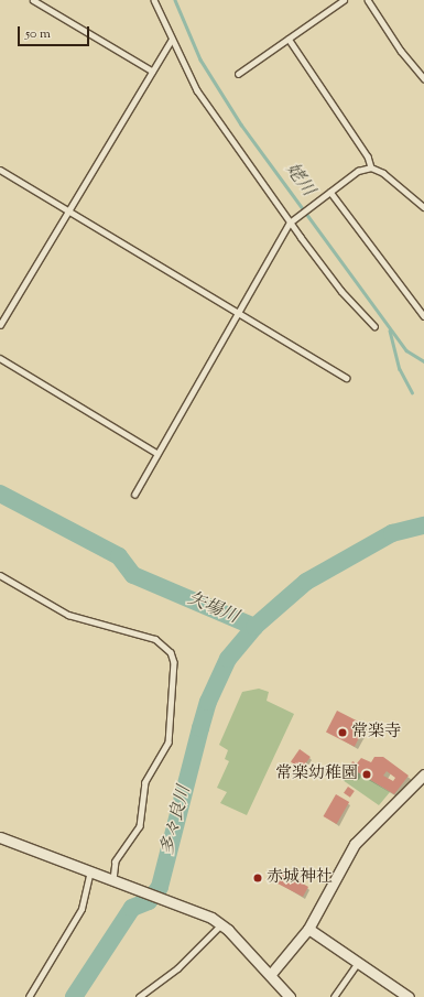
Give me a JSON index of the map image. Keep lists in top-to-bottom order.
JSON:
{
  "water": ["姥川", "矢場川", "多々良川"],
  "places": ["常楽寺", "常楽幼稚園", "赤城神社"],
  "scale_bar": "50 m"
}
